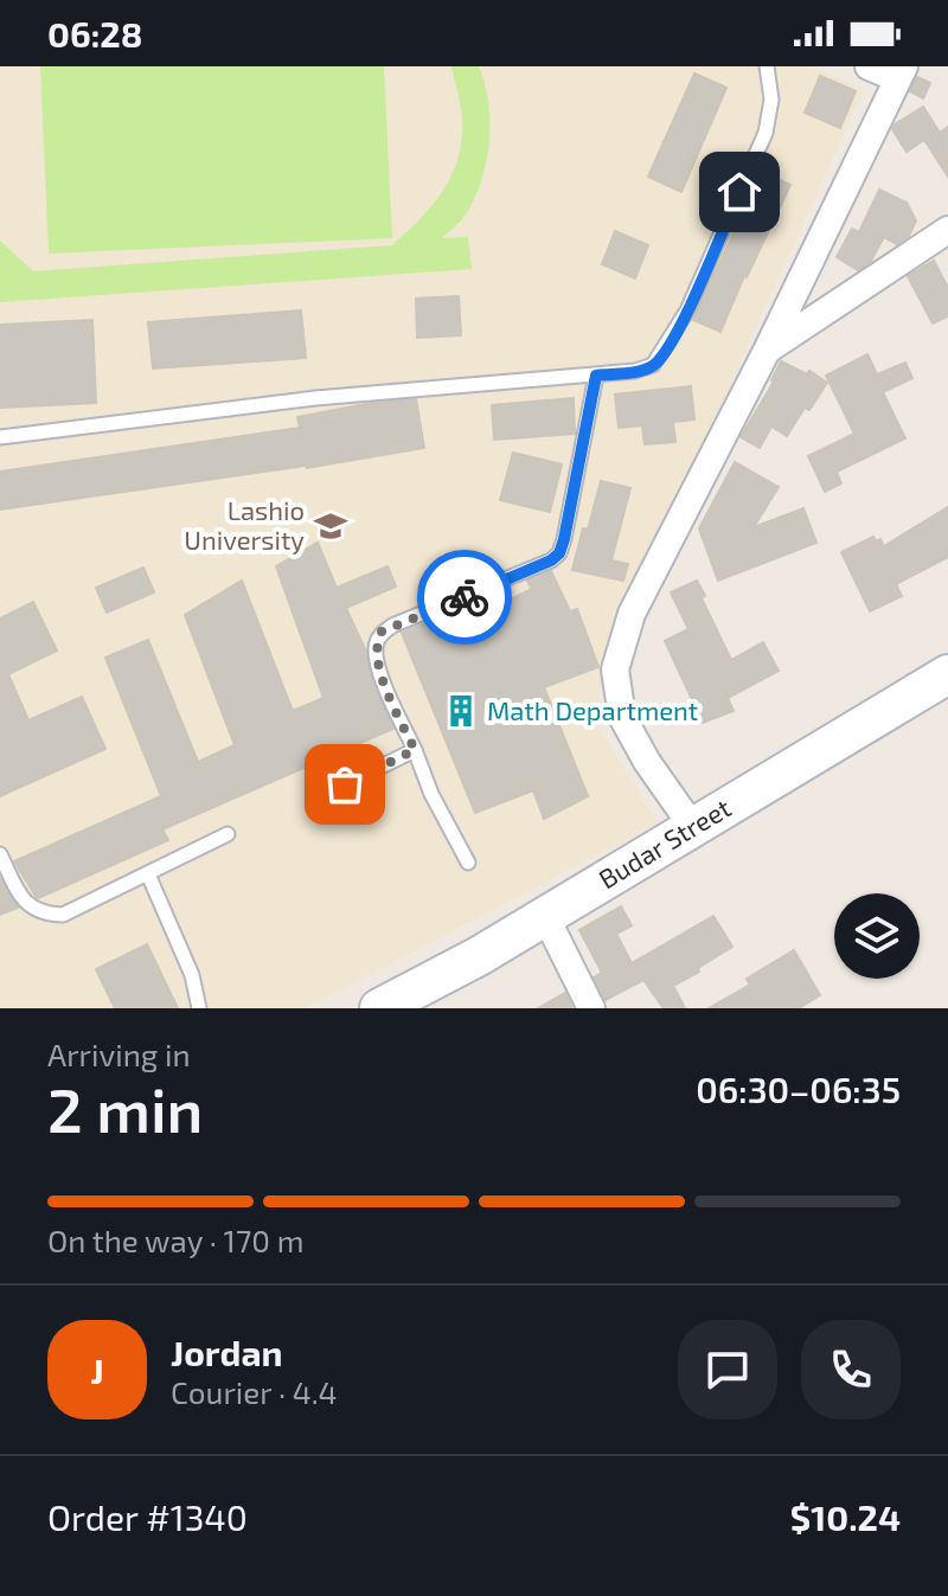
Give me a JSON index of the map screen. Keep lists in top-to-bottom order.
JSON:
{
  "streets": {
    "main road": ["Budar Street"]
  },
  "places": {
    "school or university": ["Lashio University"],
    "building": ["Math Department"]
  },
  "page": {
    "status": "06:28",
    "heading": ["2 min", "Arriving in", "06:30–06:35"],
    "panel": [
      "Jordan",
      "Courier · 4.4",
      "Order #1340",
      "$10.24"
    ],
    "bar": "On the way · 170 m",
    "round": "J"
  }
}
